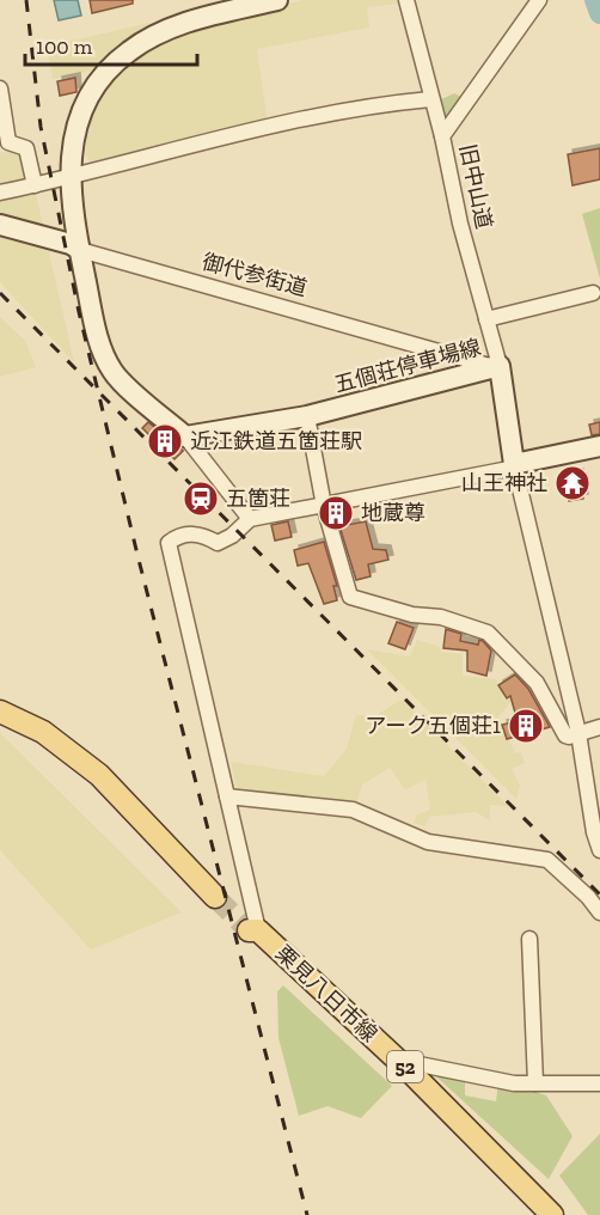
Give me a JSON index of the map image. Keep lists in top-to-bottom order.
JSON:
{
  "streets": {
    "main road": ["栗見八日市線", "52"],
    "street": ["旧中山道", "御代参街道", "五個荘停車場線"]
  },
  "crossings": [
    ["旧中山道", "御代参街道"],
    ["旧中山道", "五個荘停車場線"],
    ["御代参街道", "五個荘停車場線"]
  ],
  "places": {
    "building": ["近江鉄道五箇荘駅", "地蔵尊", "アーク五個荘1"],
    "temple": ["山王神社"],
    "station": ["五箇荘"]
  },
  "scale_bar": "100 m"
}
